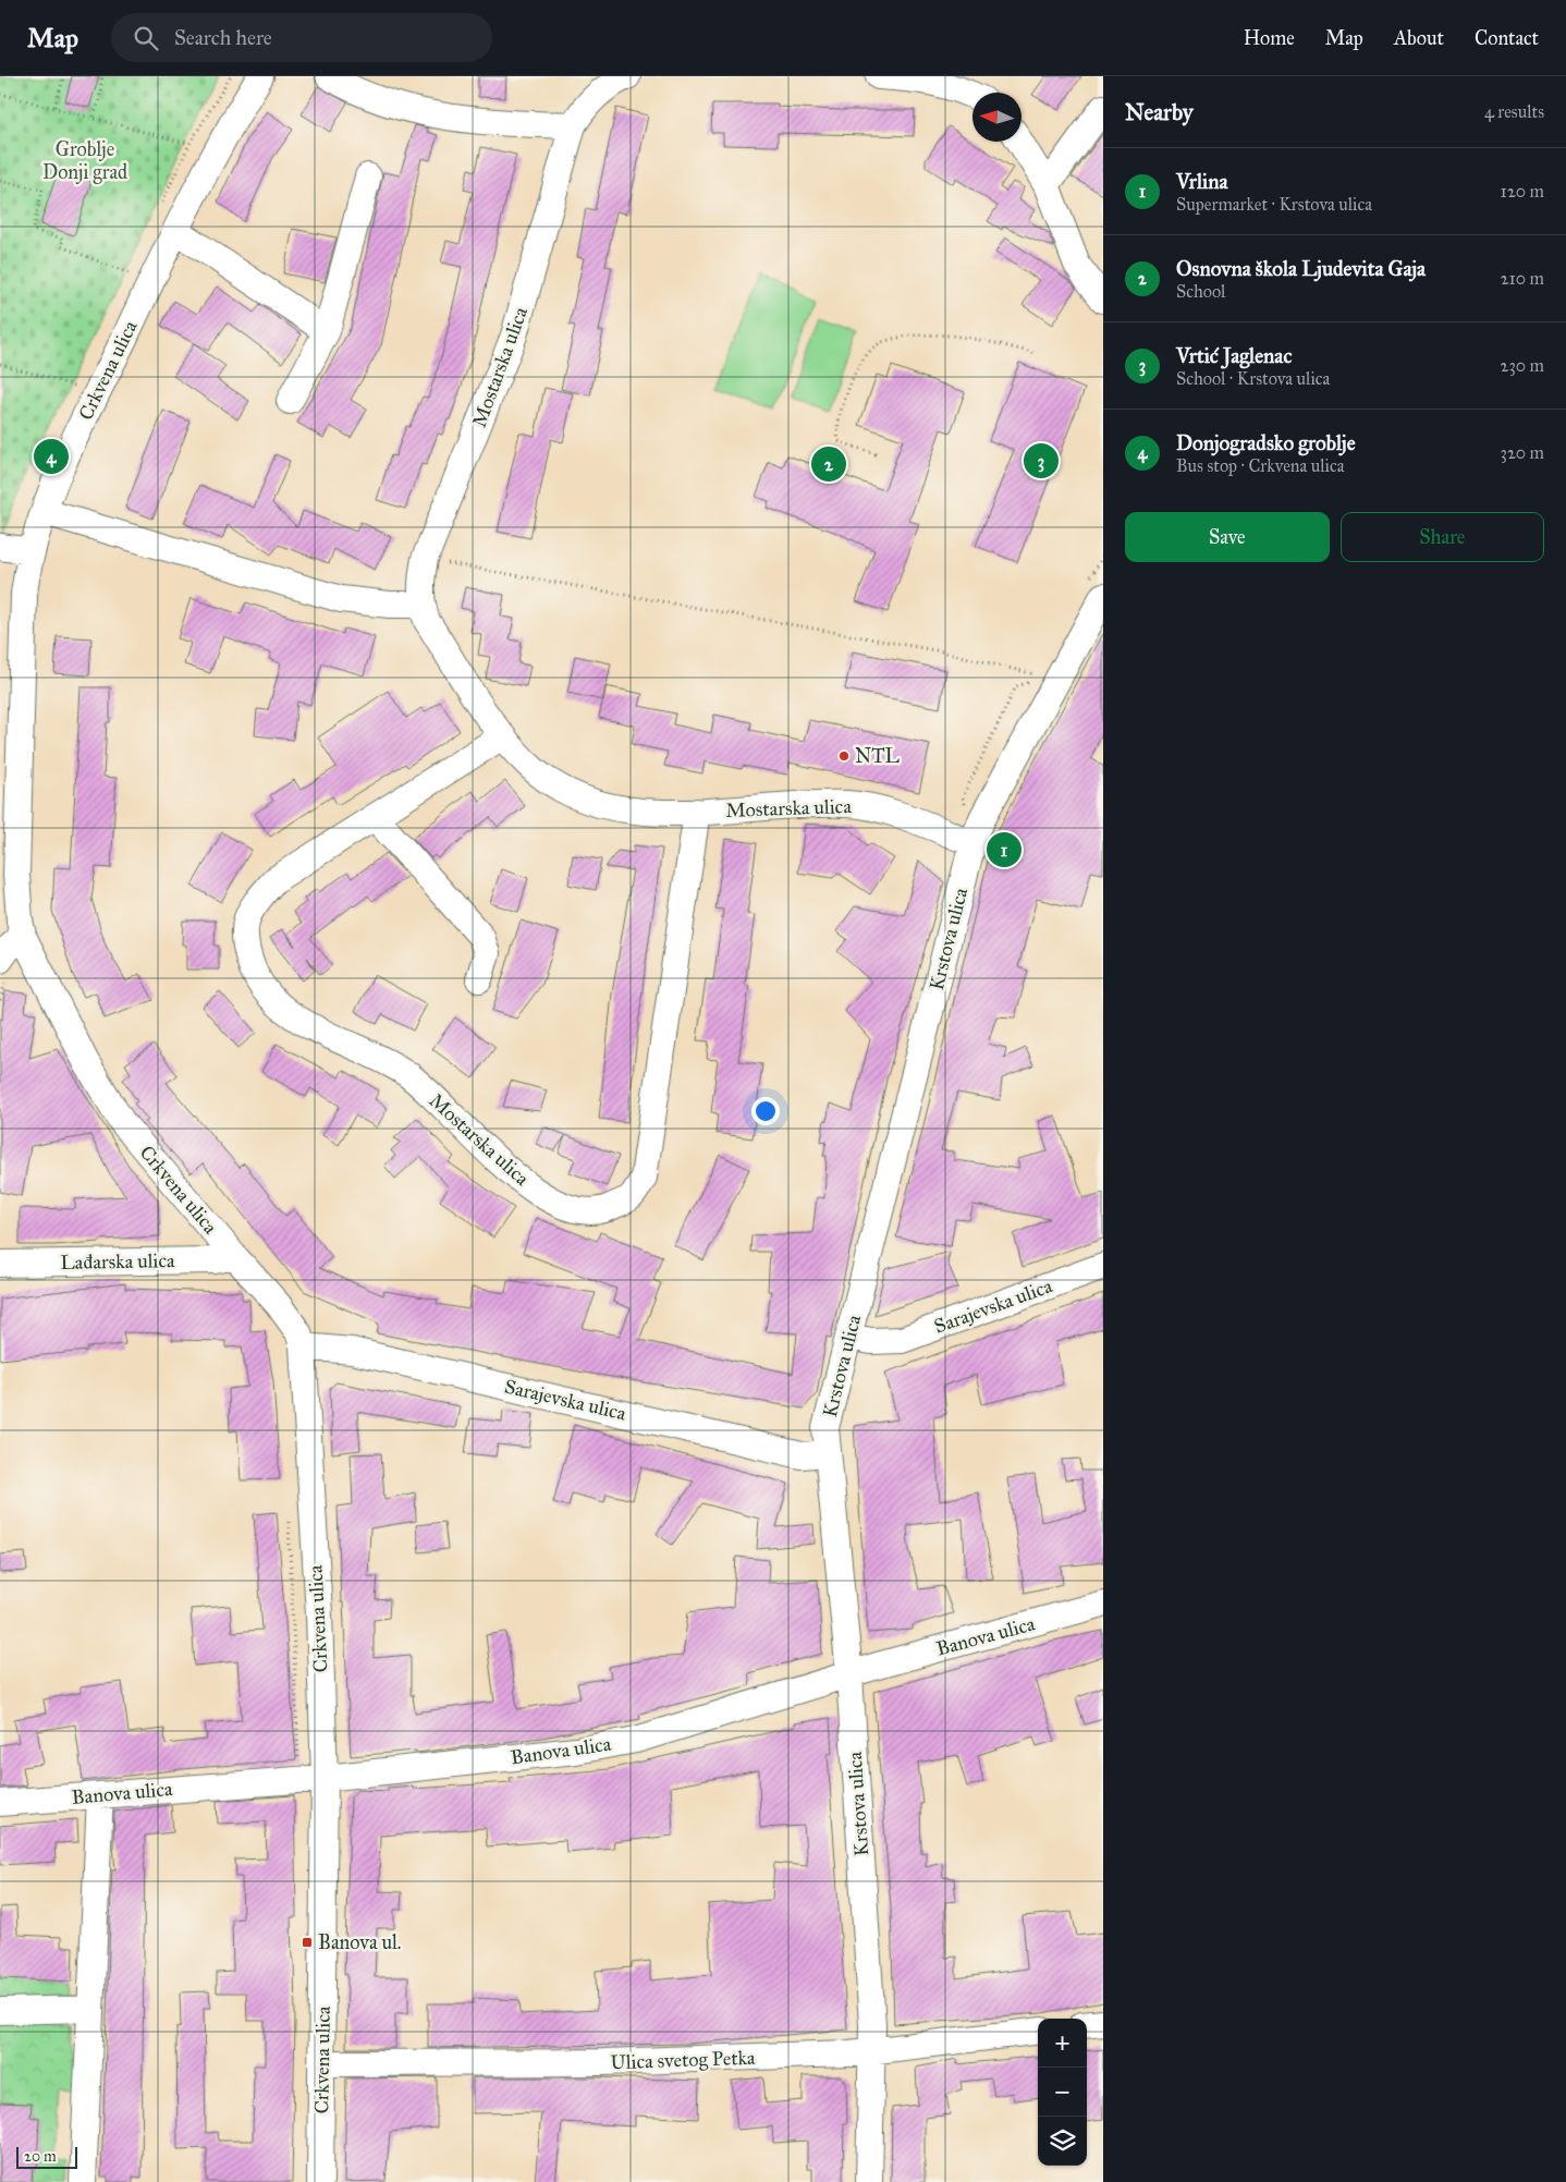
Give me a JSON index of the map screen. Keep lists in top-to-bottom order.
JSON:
{
  "streets": {
    "street": [
      "Mostarska ulica",
      "Crkvena ulica",
      "Krstova ulica",
      "Lađarska ulica",
      "Sarajevska ulica",
      "Banova ulica",
      "Ulica svetog Petka"
    ]
  },
  "crossings": [
    ["Mostarska ulica", "Krstova ulica"],
    ["Crkvena ulica", "Lađarska ulica"],
    ["Crkvena ulica", "Sarajevska ulica"],
    ["Crkvena ulica", "Banova ulica"],
    ["Crkvena ulica", "Ulica svetog Petka"],
    ["Krstova ulica", "Sarajevska ulica"],
    ["Krstova ulica", "Banova ulica"],
    ["Krstova ulica", "Ulica svetog Petka"]
  ],
  "parks": ["Groblje Donji grad"],
  "places": {
    "other": ["NTL"],
    "transit": ["Banova ul."]
  },
  "scale_bar": "20 m",
  "north": "left",
  "page": {
    "header": "Map",
    "search": "Search here",
    "nav": [
      "Home",
      "Map",
      "About",
      "Contact"
    ],
    "heading": ["Nearby", "4 results"],
    "list": [
      {
        "mark": "1",
        "name": "Vrlina",
        "note": "Supermarket · Krstova ulica",
        "value": "120 m"
      },
      {
        "mark": "2",
        "name": "Osnovna škola Ljudevita Gaja",
        "note": "School",
        "value": "210 m"
      },
      {
        "mark": "3",
        "name": "Vrtić Jaglenac",
        "note": "School · Krstova ulica",
        "value": "230 m"
      },
      {
        "mark": "4",
        "name": "Donjogradsko groblje",
        "note": "Bus stop · Crkvena ulica",
        "value": "320 m"
      }
    ],
    "pins": [
      "4",
      "3",
      "2",
      "1"
    ],
    "buttons": ["Save", "Share"],
    "map_buttons": ["+", "−"],
    "scale": "20 m"
  }
}
